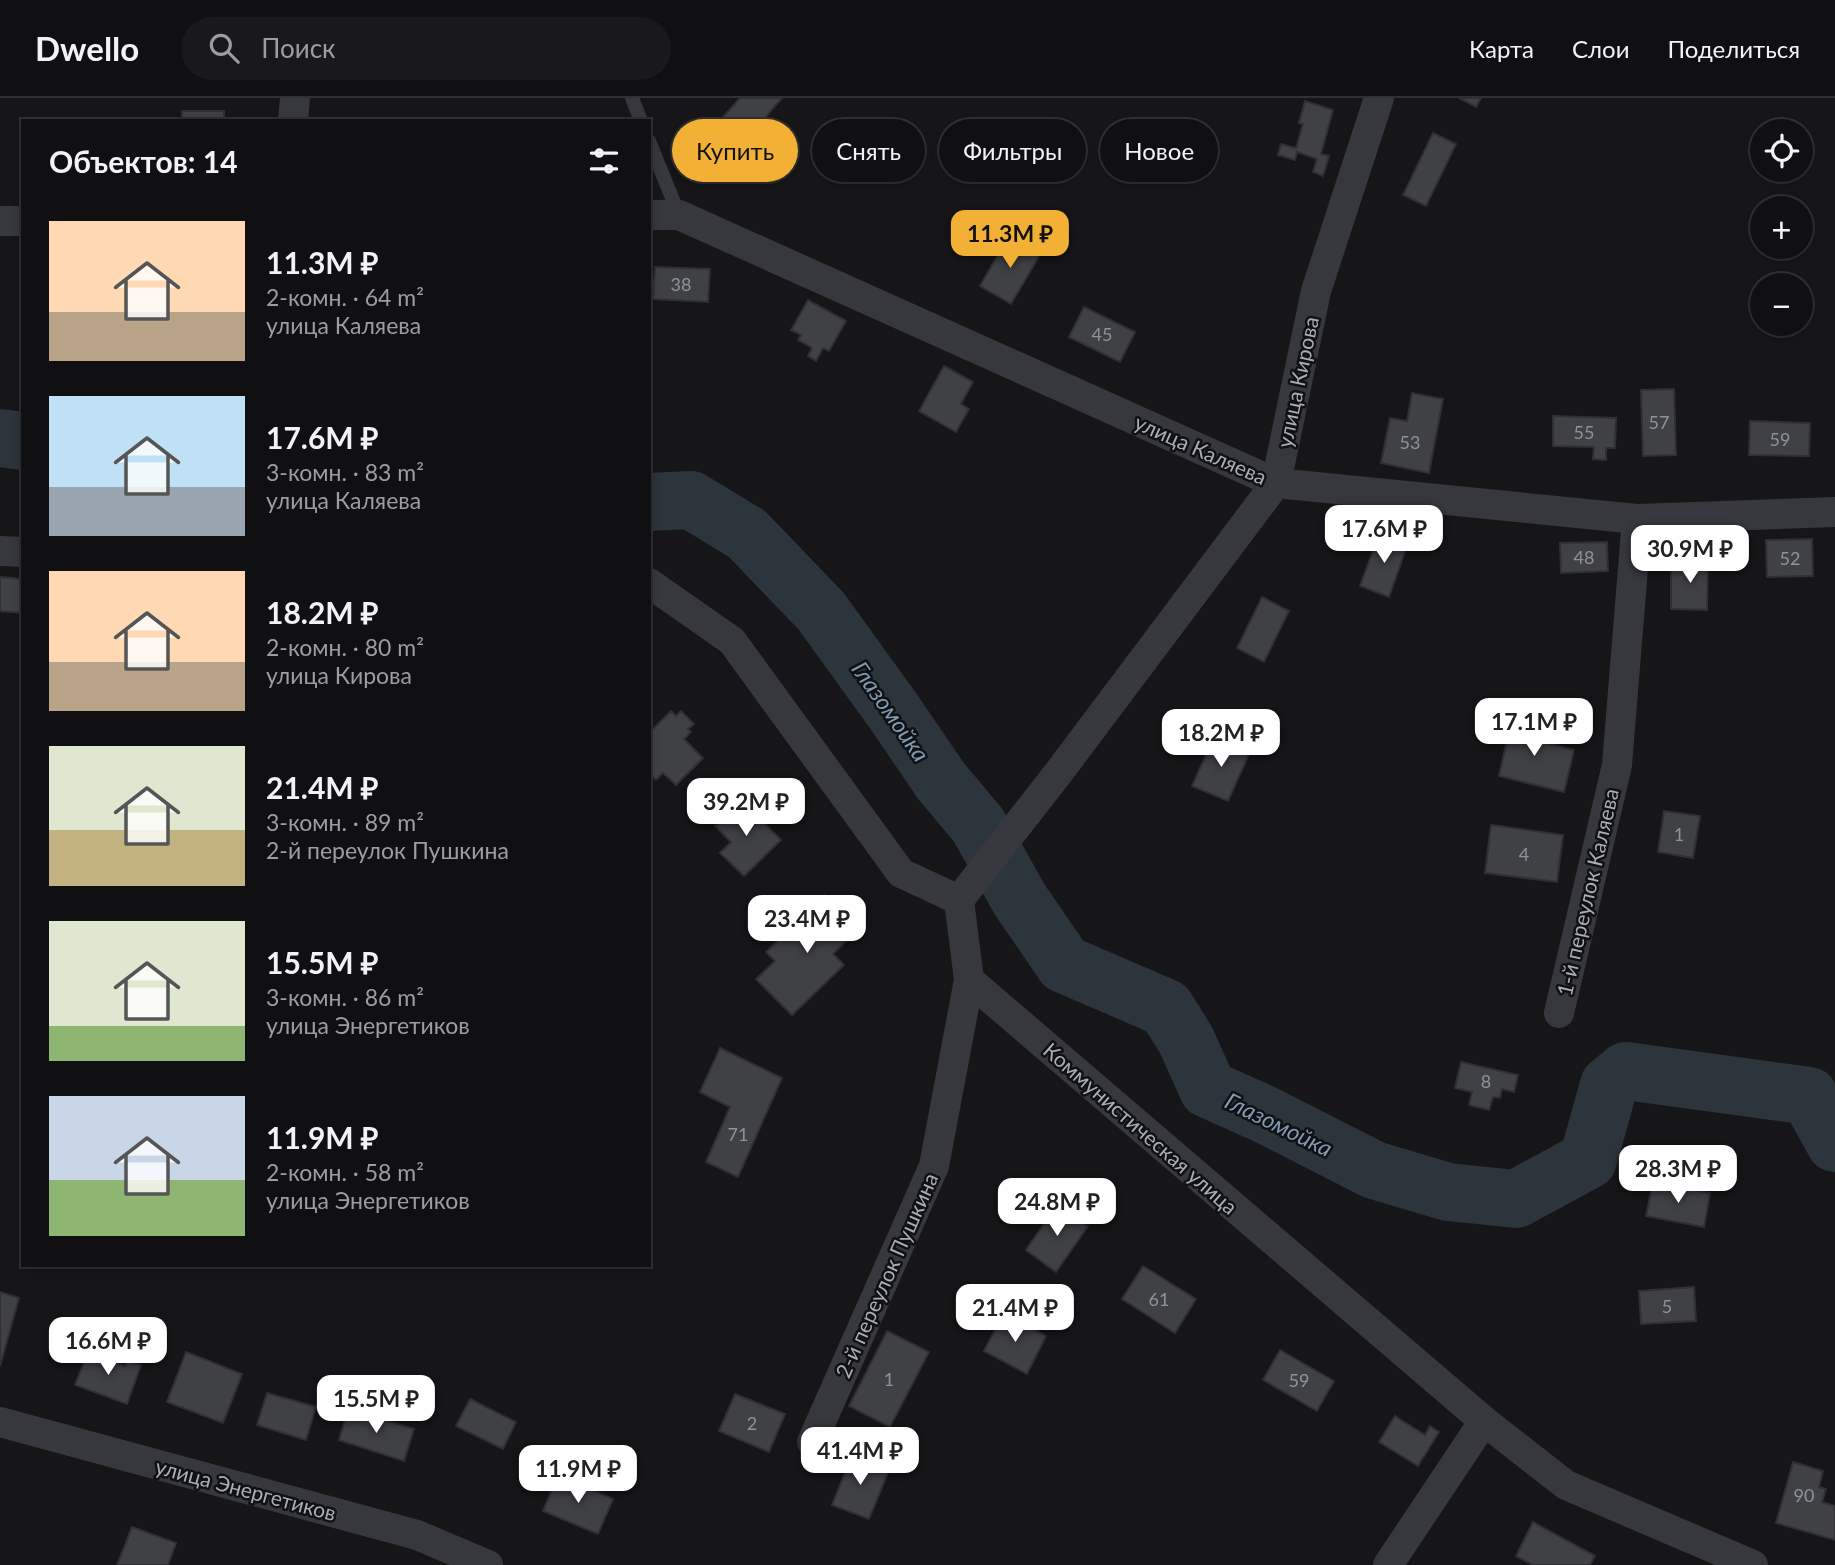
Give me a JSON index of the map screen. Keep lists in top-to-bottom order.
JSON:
{
  "streets": {
    "street": [
      "улица Кирова",
      "улица Каляева",
      "1-й переулок Каляева",
      "Коммунистическая улица",
      "2-й переулок Пушкина",
      "улица Энергетиков"
    ]
  },
  "crossings": [
    ["улица Кирова", "улица Каляева"],
    ["улица Каляева", "1-й переулок Каляева"],
    ["Коммунистическая улица", "2-й переулок Пушкина"]
  ],
  "water": ["Глазомойка"],
  "house_numbers": [
    "38",
    "45",
    "57",
    "55",
    "59",
    "53",
    "48",
    "52",
    "1",
    "4",
    "8",
    "71",
    "61",
    "5",
    "1",
    "59",
    "2",
    "90"
  ],
  "page": {
    "header": "Dwello",
    "search": "Поиск",
    "nav": ["Карта", "Слои", "Поделиться"],
    "map_buttons": ["+", "−"],
    "chip": [
      "Купить",
      "Снять",
      "Фильтры",
      "Новое"
    ],
    "heading": "Объектов: 14",
    "list": [
      {
        "name": "11.3M ₽",
        "note": "2-комн. · 64 m² · улица Каляева"
      },
      {
        "name": "17.6M ₽",
        "note": "3-комн. · 83 m² · улица Каляева"
      },
      {
        "name": "18.2M ₽",
        "note": "2-комн. · 80 m² · улица Кирова"
      },
      {
        "name": "21.4M ₽",
        "note": "3-комн. · 89 m² · 2-й переулок Пушкина"
      },
      {
        "name": "15.5M ₽",
        "note": "3-комн. · 86 m² · улица Энергетиков"
      },
      {
        "name": "11.9M ₽",
        "note": "2-комн. · 58 m² · улица Энергетиков"
      }
    ],
    "price": [
      "11.3M ₽",
      "17.6M ₽",
      "30.9M ₽",
      "17.1M ₽",
      "18.2M ₽",
      "39.2M ₽",
      "23.4M ₽",
      "28.3M ₽",
      "24.8M ₽",
      "21.4M ₽",
      "16.6M ₽",
      "15.5M ₽",
      "41.4M ₽",
      "11.9M ₽"
    ]
  }
}
